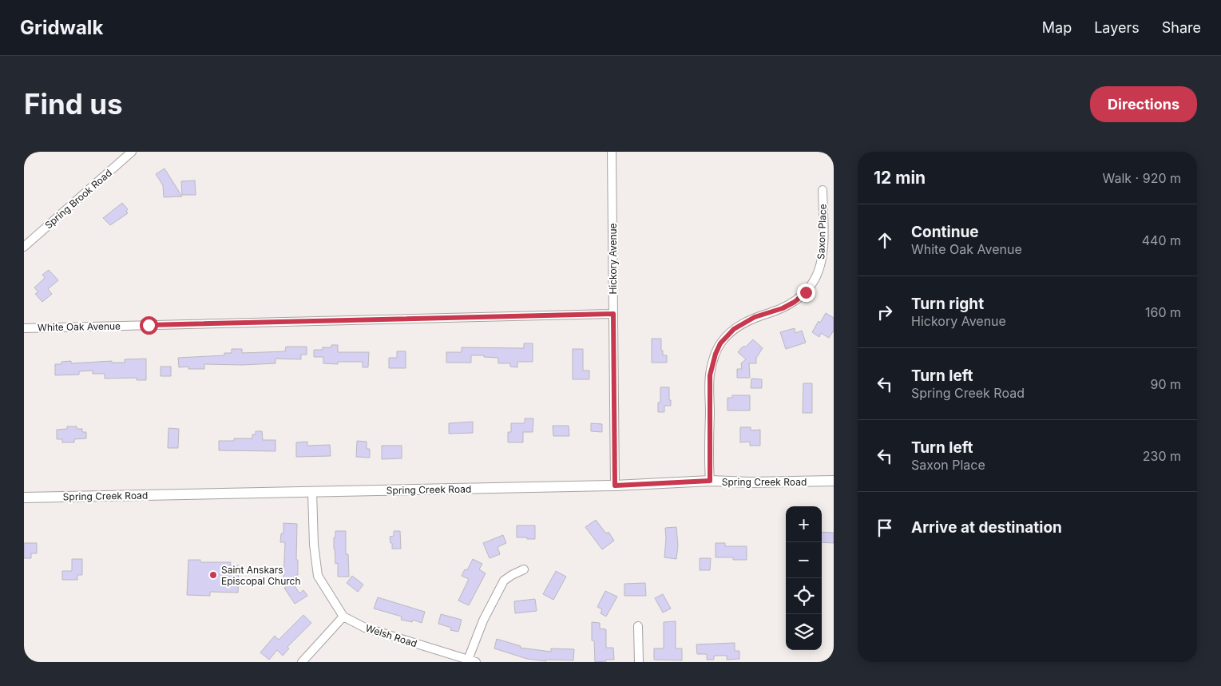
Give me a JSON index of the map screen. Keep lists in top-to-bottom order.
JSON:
{
  "streets": {
    "main road": ["Spring Creek Road"],
    "street": [
      "Spring Brook Road",
      "Saxon Place",
      "Hickory Avenue",
      "White Oak Avenue",
      "Welsh Road"
    ]
  },
  "crossings": [
    ["Saxon Place", "Spring Creek Road"],
    ["Hickory Avenue", "White Oak Avenue"],
    ["Hickory Avenue", "Spring Creek Road"]
  ],
  "places": ["Saint Anskars Episcopal Church"],
  "page": {
    "header": "Gridwalk",
    "nav": ["Map", "Layers", "Share"],
    "buttons": "Directions",
    "title": "Find us",
    "heading": ["12 min", "Walk · 920 m"],
    "list": [
      ["Continue", "White Oak Avenue", "440 m"],
      ["Turn right", "Hickory Avenue", "160 m"],
      ["Turn left", "Spring Creek Road", "90 m"],
      ["Turn left", "Saxon Place", "230 m"],
      "Arrive at destination"
    ],
    "map_buttons": ["+", "−"]
  }
}
